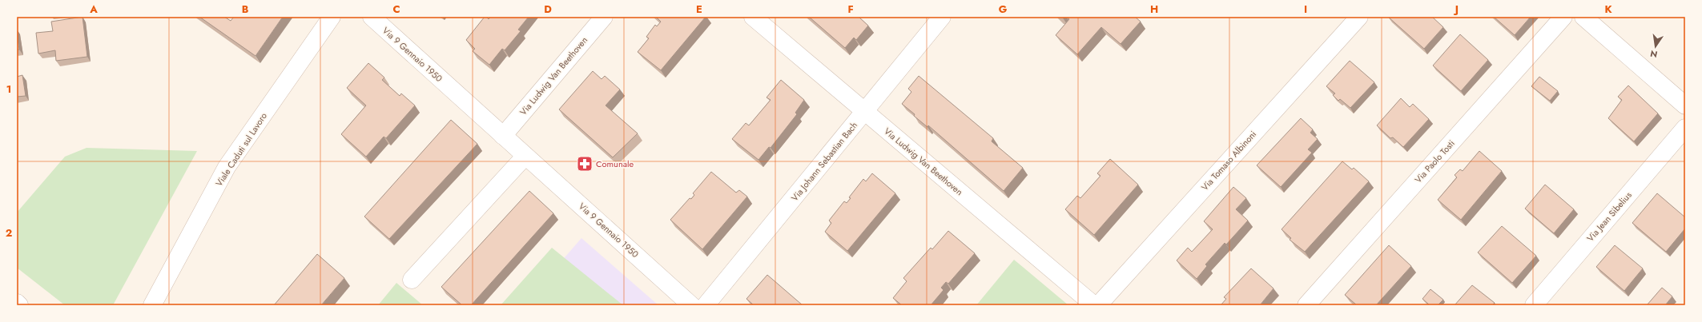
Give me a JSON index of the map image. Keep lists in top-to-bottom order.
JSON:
{
  "streets": {
    "street": [
      "Via 9 Gennaio 1950",
      "Via Ludwig Van Beethoven",
      "Viale Caduti sul Lavoro",
      "Via Tomaso Albinoni",
      "Via Johann Sebastian Bach",
      "Via Paolo Tosti",
      "Via Jean Sibelius"
    ]
  },
  "crossings": [
    ["Via 9 Gennaio 1950", "Via Ludwig Van Beethoven"],
    ["Via Ludwig Van Beethoven", "Via Johann Sebastian Bach"]
  ],
  "places": {
    "pharmacy": ["Comunale"]
  },
  "north": "bottom",
  "grid": {
    "columns": [
      "A",
      "B",
      "C",
      "D",
      "E",
      "F",
      "G",
      "H",
      "I",
      "J",
      "K"
    ],
    "rows": ["1", "2"]
  }
}
